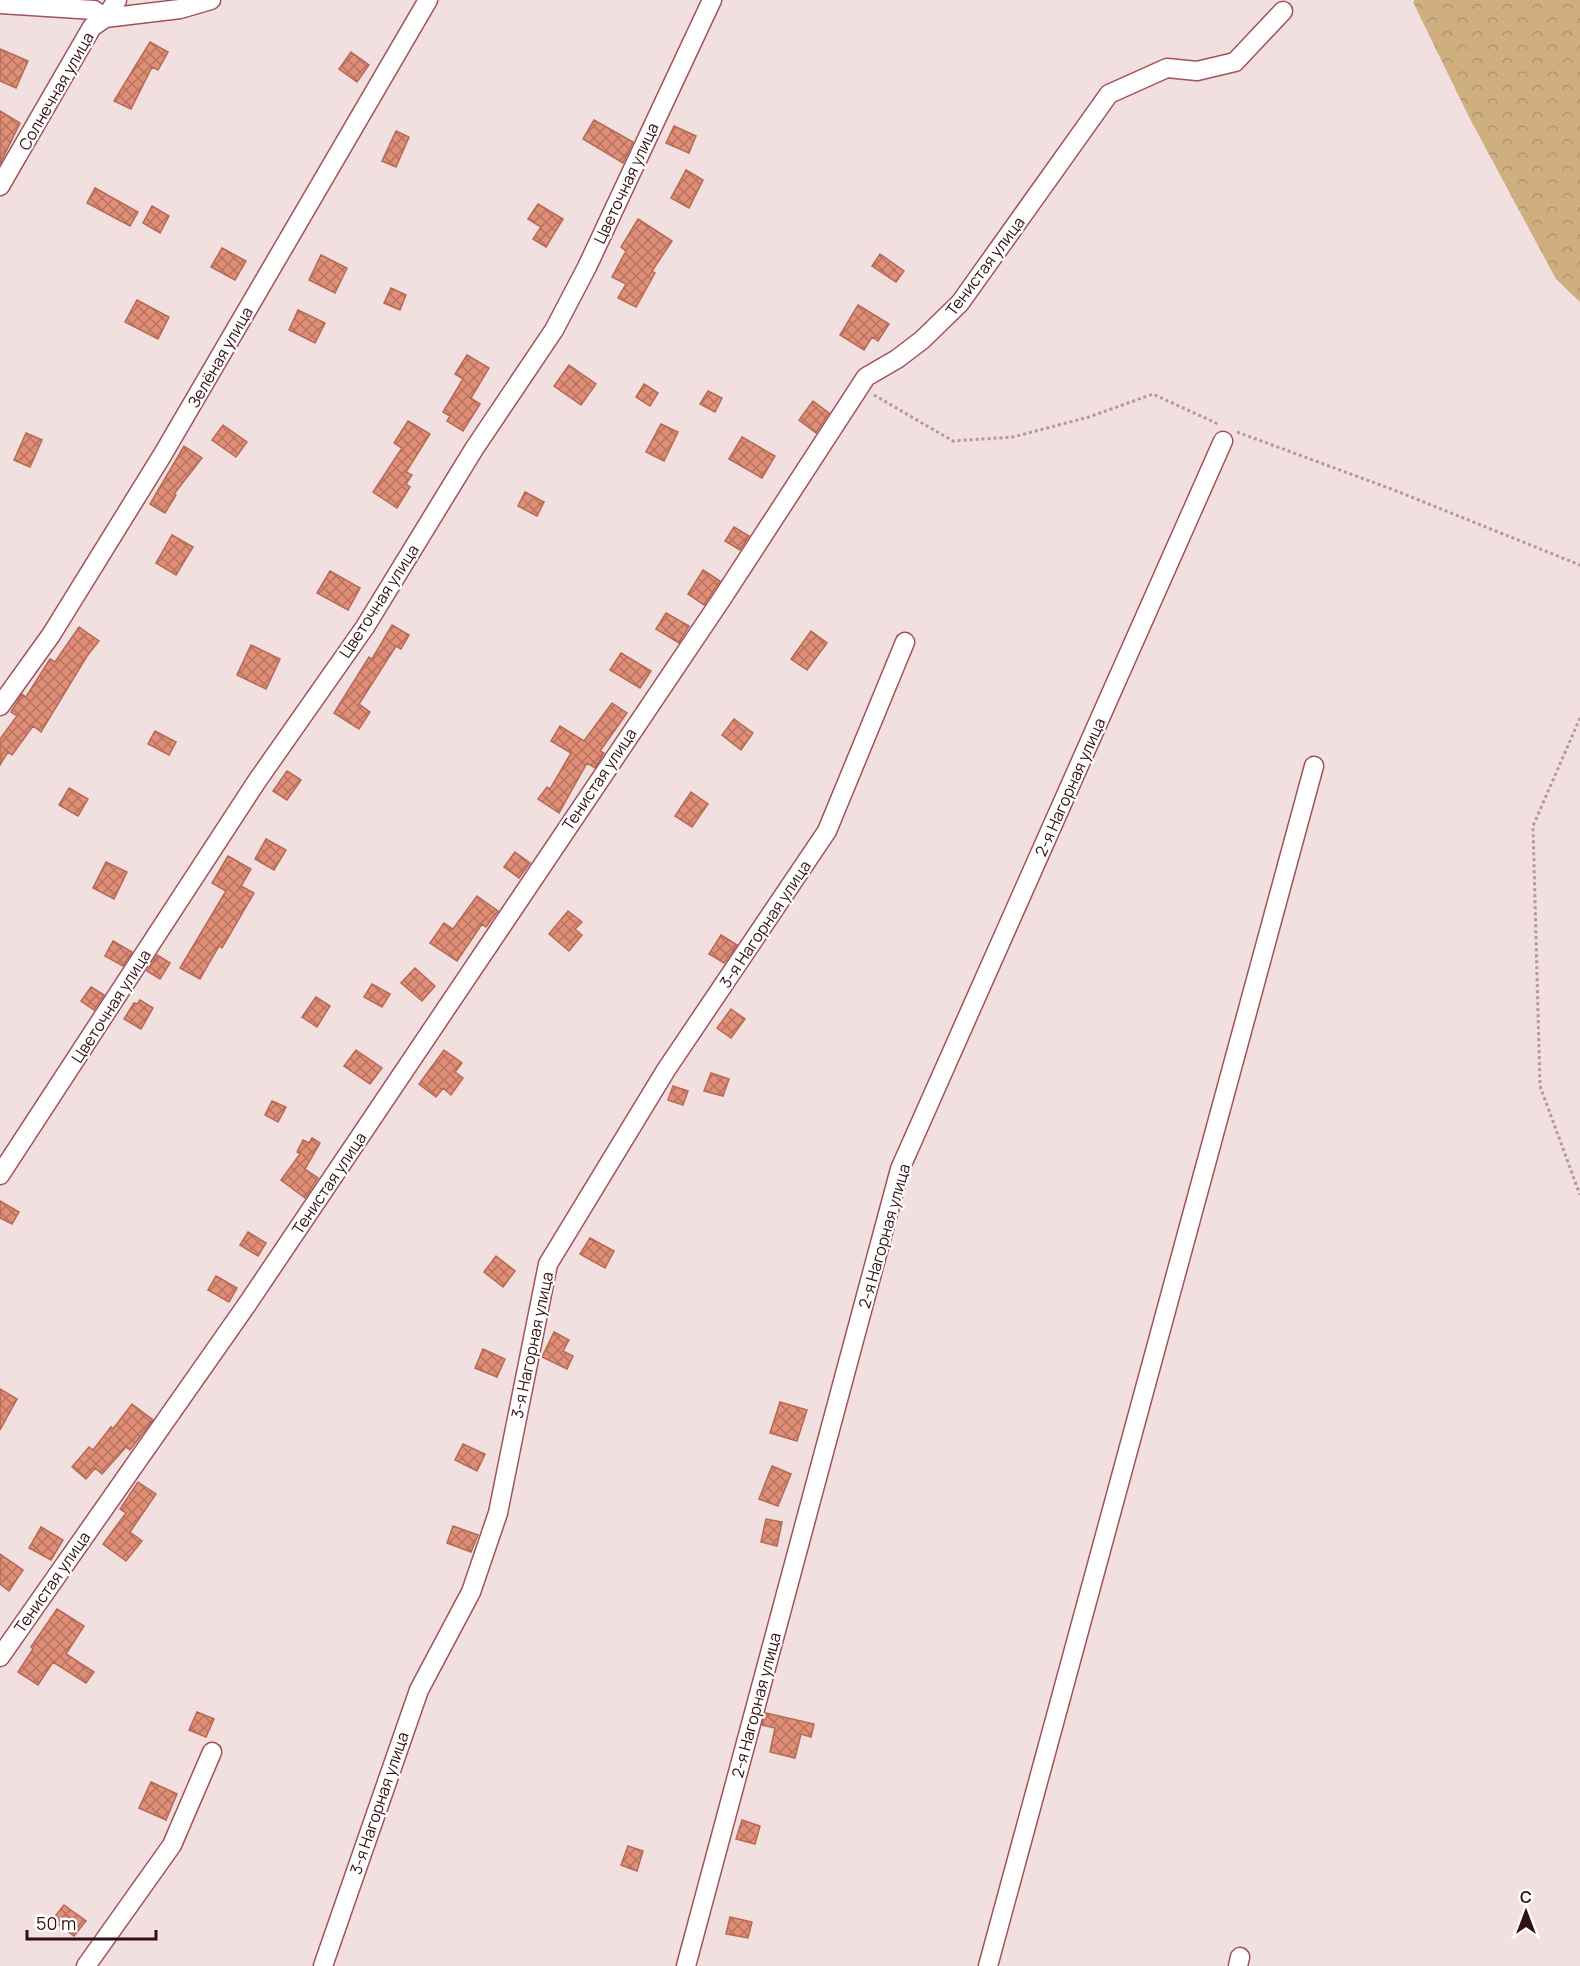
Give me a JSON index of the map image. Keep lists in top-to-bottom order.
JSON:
{
  "streets": {
    "street": [
      "Солнечная улица",
      "Цветочная улица",
      "Тенистая улица",
      "Зелёная улица",
      "2-я Нагорная улица",
      "3-я Нагорная улица"
    ]
  },
  "scale_bar": "50 m",
  "north": "top"
}
